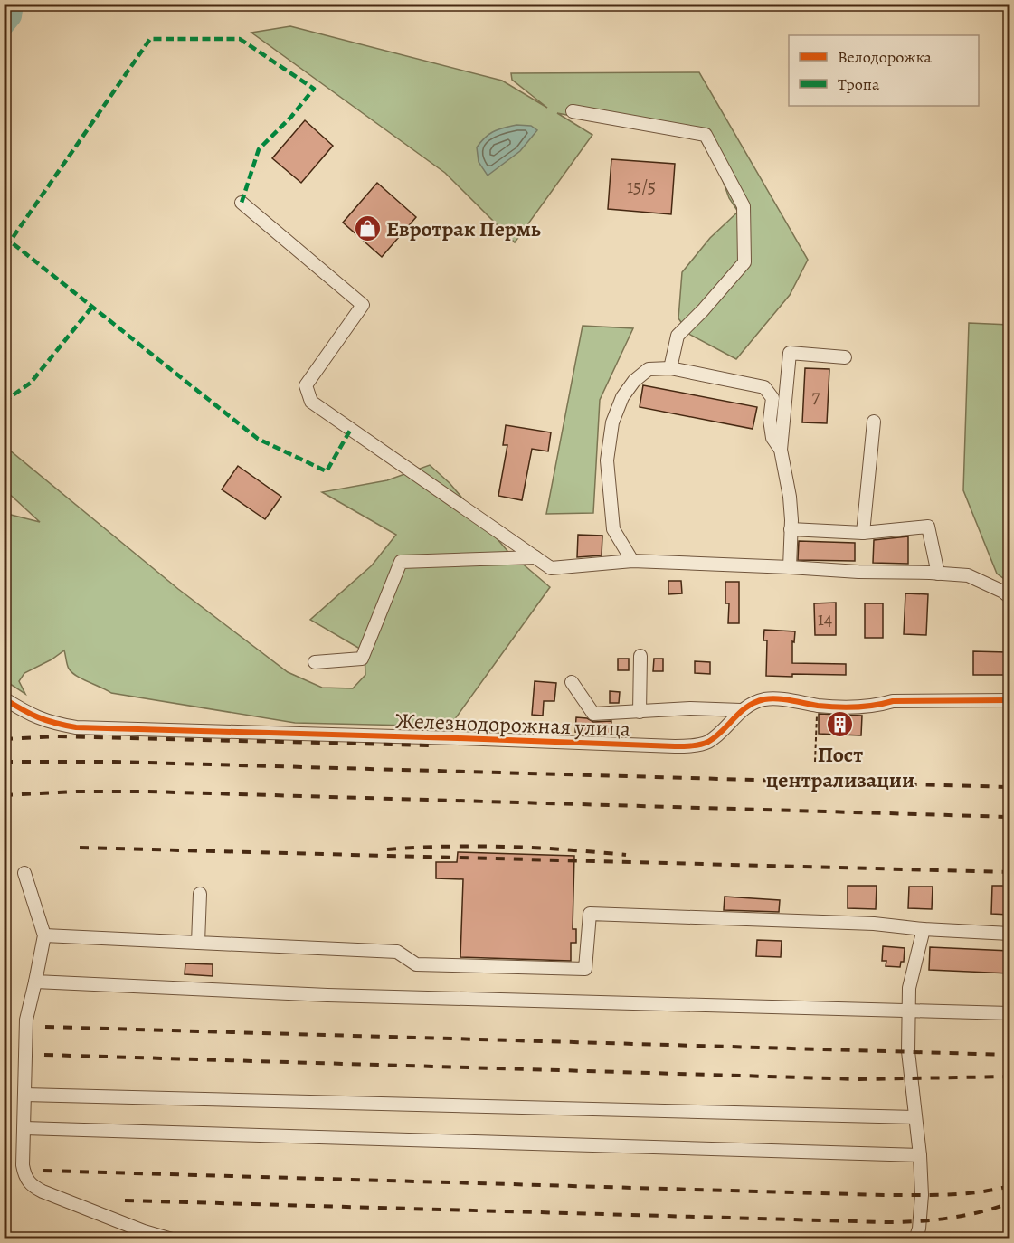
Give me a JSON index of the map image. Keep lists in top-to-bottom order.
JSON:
{
  "streets": {
    "street": ["Железнодорожная улица"]
  },
  "places": {
    "shop": ["Евротрак Пермь"],
    "building": ["Пост централизации"]
  },
  "house_numbers": ["15/5", "7", "14"],
  "legend": ["Велодорожка", "Тропа"]
}
